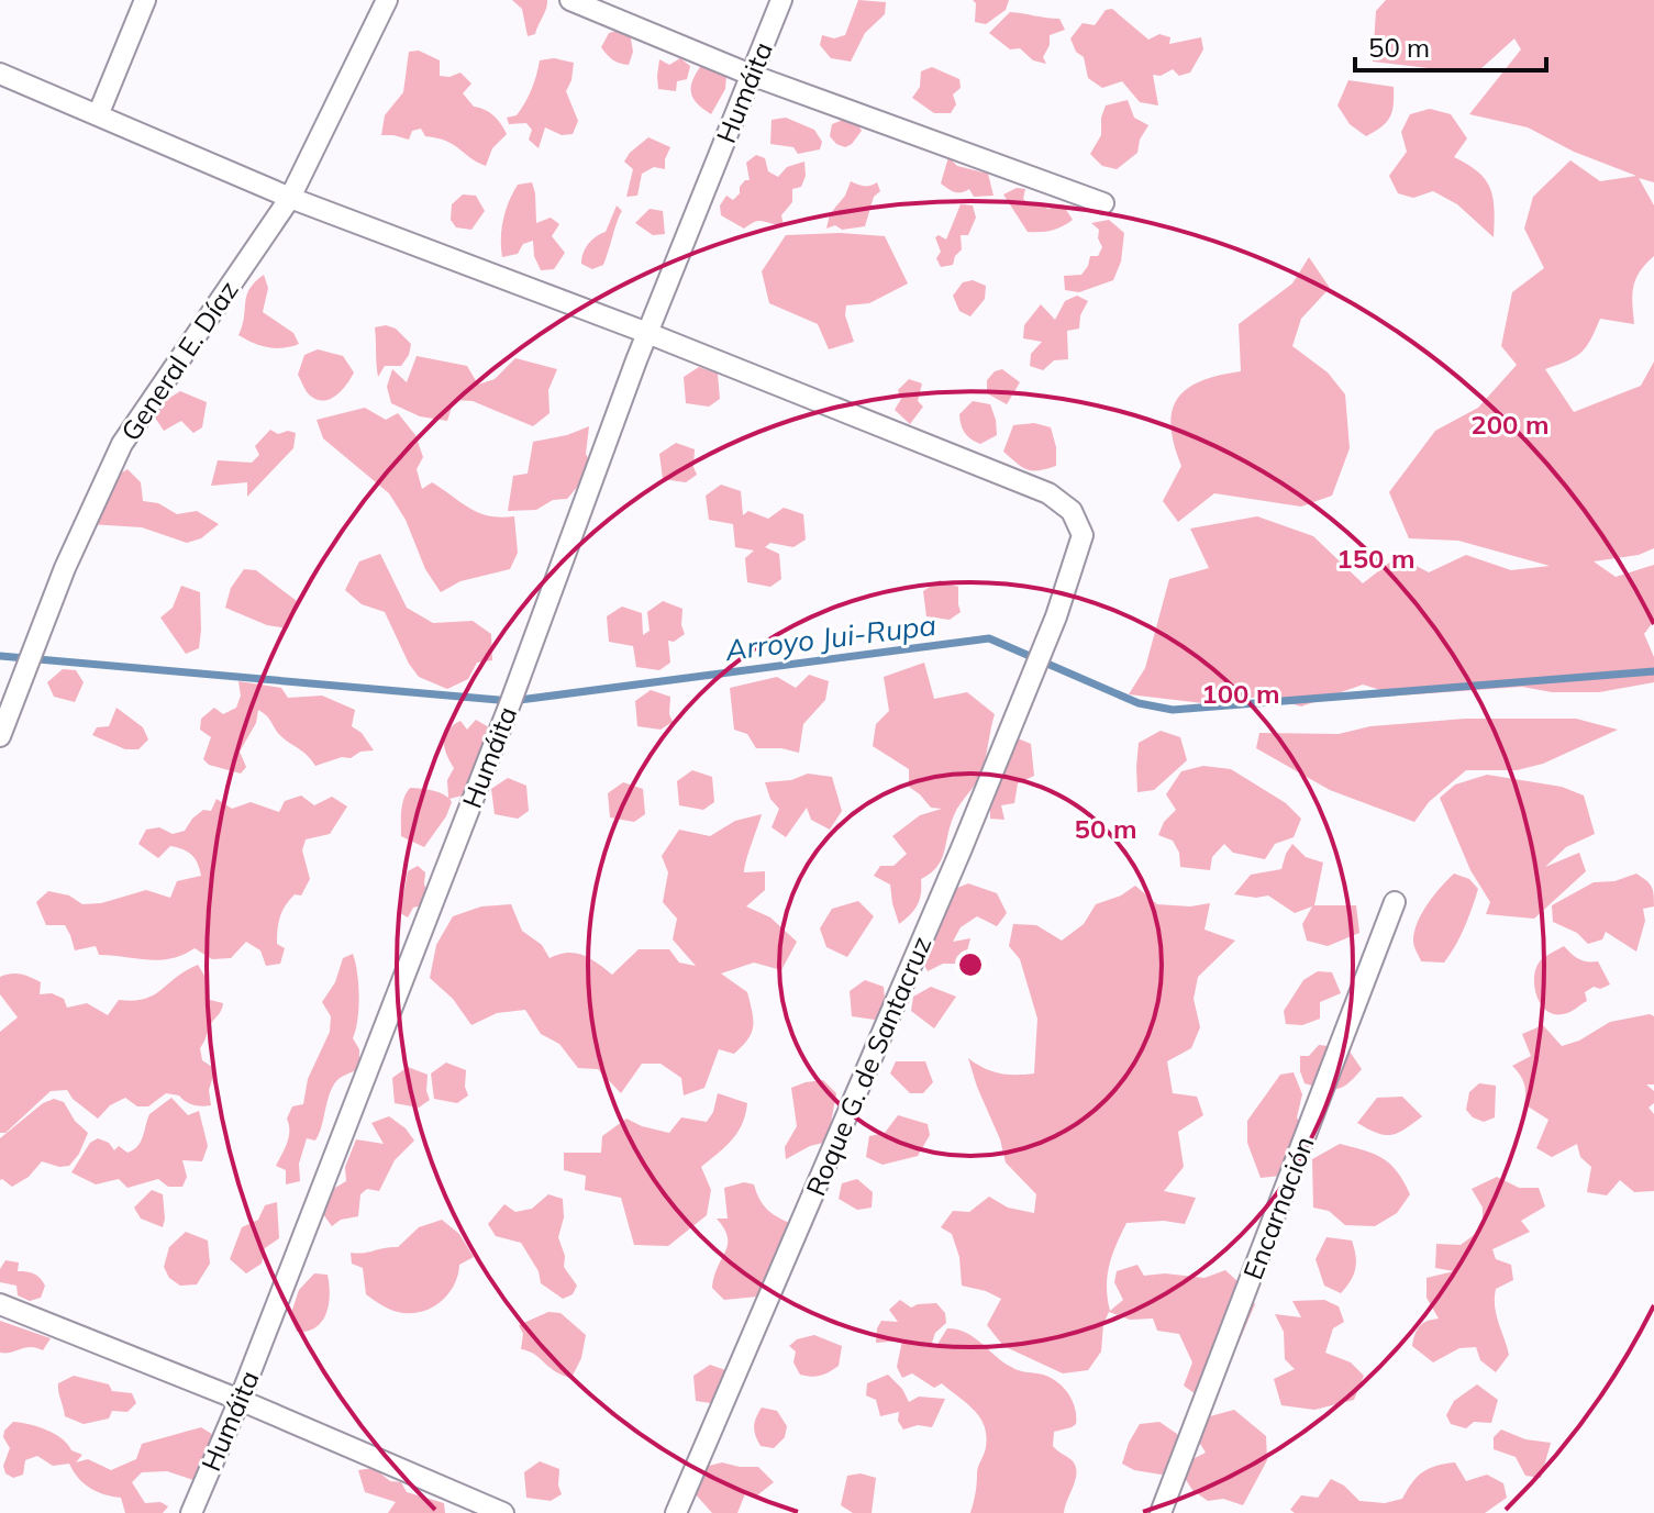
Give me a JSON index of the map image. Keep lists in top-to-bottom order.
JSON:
{
  "streets": {
    "street": [
      "Humáita",
      "General E. Díaz",
      "Roque G. de Santacruz",
      "Encarnación"
    ]
  },
  "crossings": [
    ["Humáita", "Roque G. de Santacruz"],
    ["General E. Díaz", "Roque G. de Santacruz"]
  ],
  "water": ["Arroyo Jui-Rupa"],
  "scale_bar": "50 m",
  "rings": [
    "200 m",
    "150 m",
    "100 m",
    "50 m"
  ]
}
